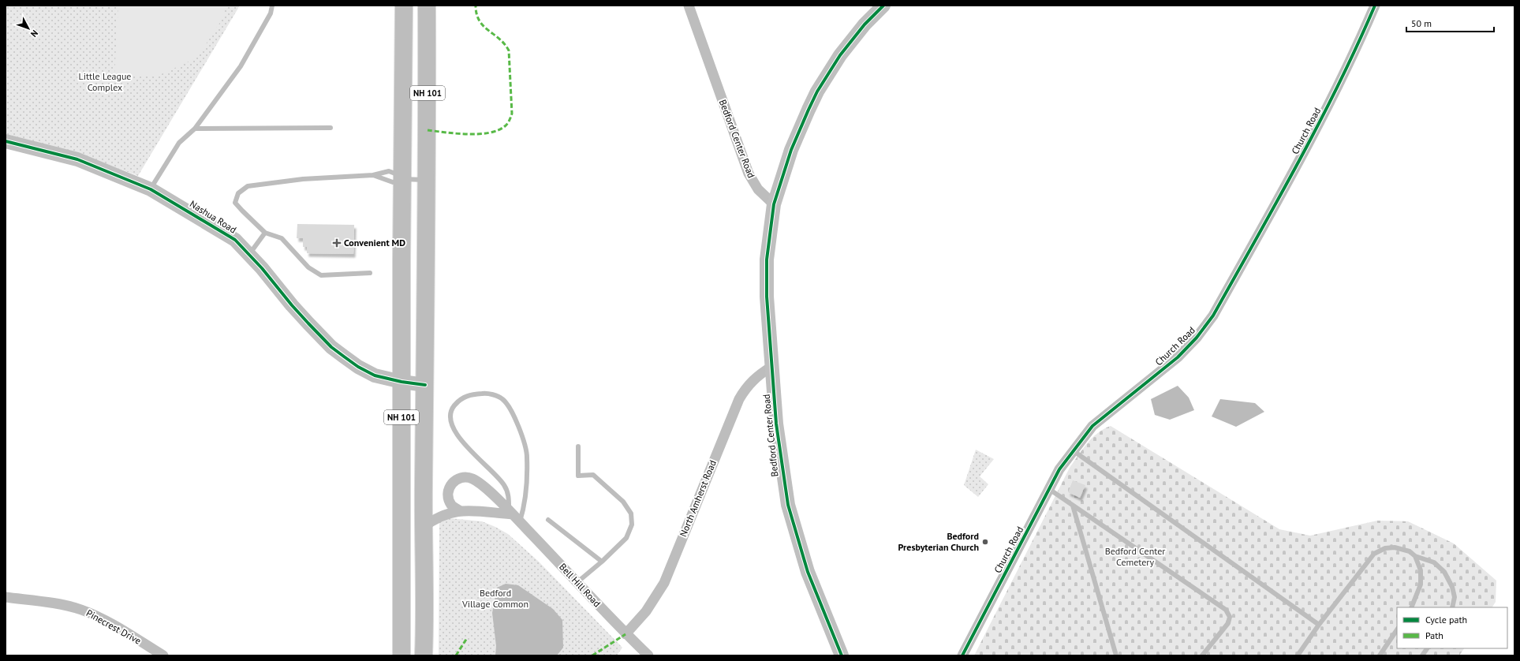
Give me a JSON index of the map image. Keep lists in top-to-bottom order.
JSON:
{
  "streets": {
    "highway": ["NH 101"],
    "street": [
      "Church Road",
      "Bedford Center Road",
      "Nashua Road",
      "North Amherst Road",
      "Bell Hill Road",
      "Pinecrest Drive"
    ]
  },
  "crossings": [
    ["NH 101", "Nashua Road"],
    ["Bedford Center Road", "North Amherst Road"],
    ["North Amherst Road", "Bell Hill Road"]
  ],
  "parks": ["Little League Complex", "Bedford Center Cemetery", "Bedford Village Common"],
  "places": {
    "health": ["Convenient MD"],
    "other": ["Bedford Presbyterian Church"]
  },
  "legend": ["Cycle path", "Path"],
  "scale_bar": "50 m",
  "north": "bottom right"
}
